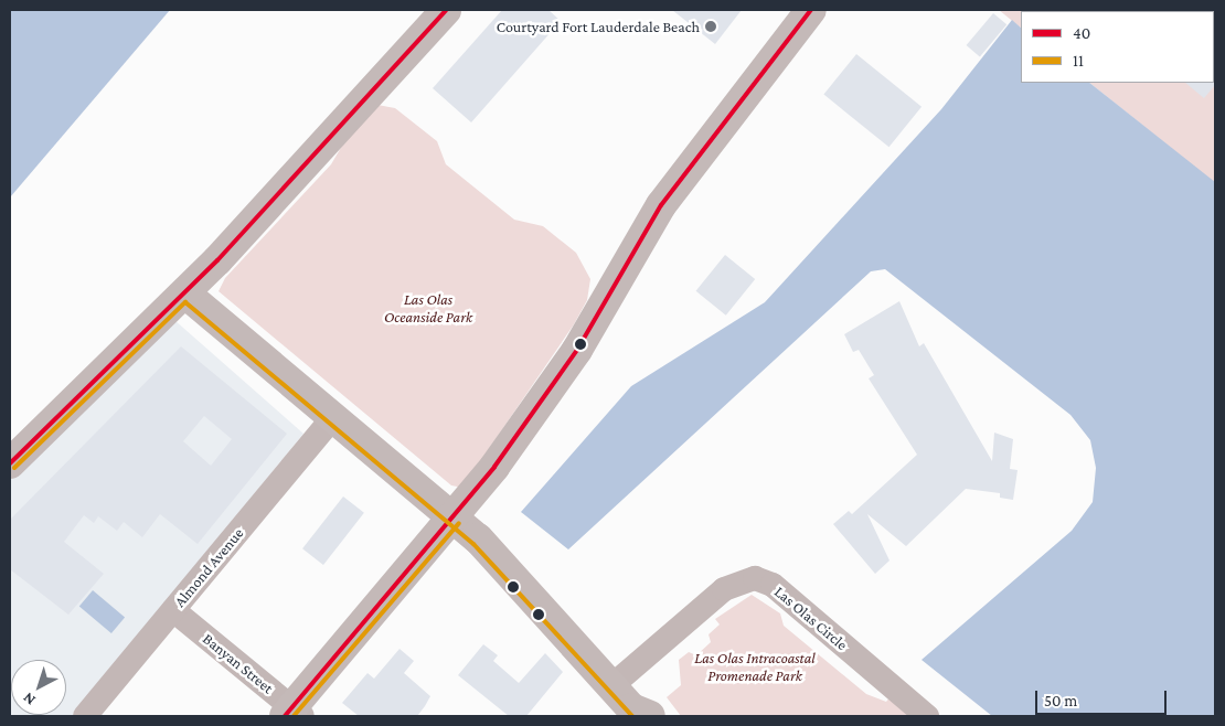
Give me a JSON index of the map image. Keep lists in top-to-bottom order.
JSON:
{
  "streets": {
    "street": ["Almond Avenue", "Las Olas Circle", "Banyan Street"]
  },
  "crossings": [
    ["Almond Avenue", "Banyan Street"]
  ],
  "parks": ["Las Olas Oceanside Park", "Las Olas Intracoastal Promenade Park"],
  "places": ["Courtyard Fort Lauderdale Beach"],
  "lines": ["transit line 40", "transit line 11"],
  "legend": ["40", "11"],
  "scale_bar": "50 m",
  "north": "bottom left"
}
